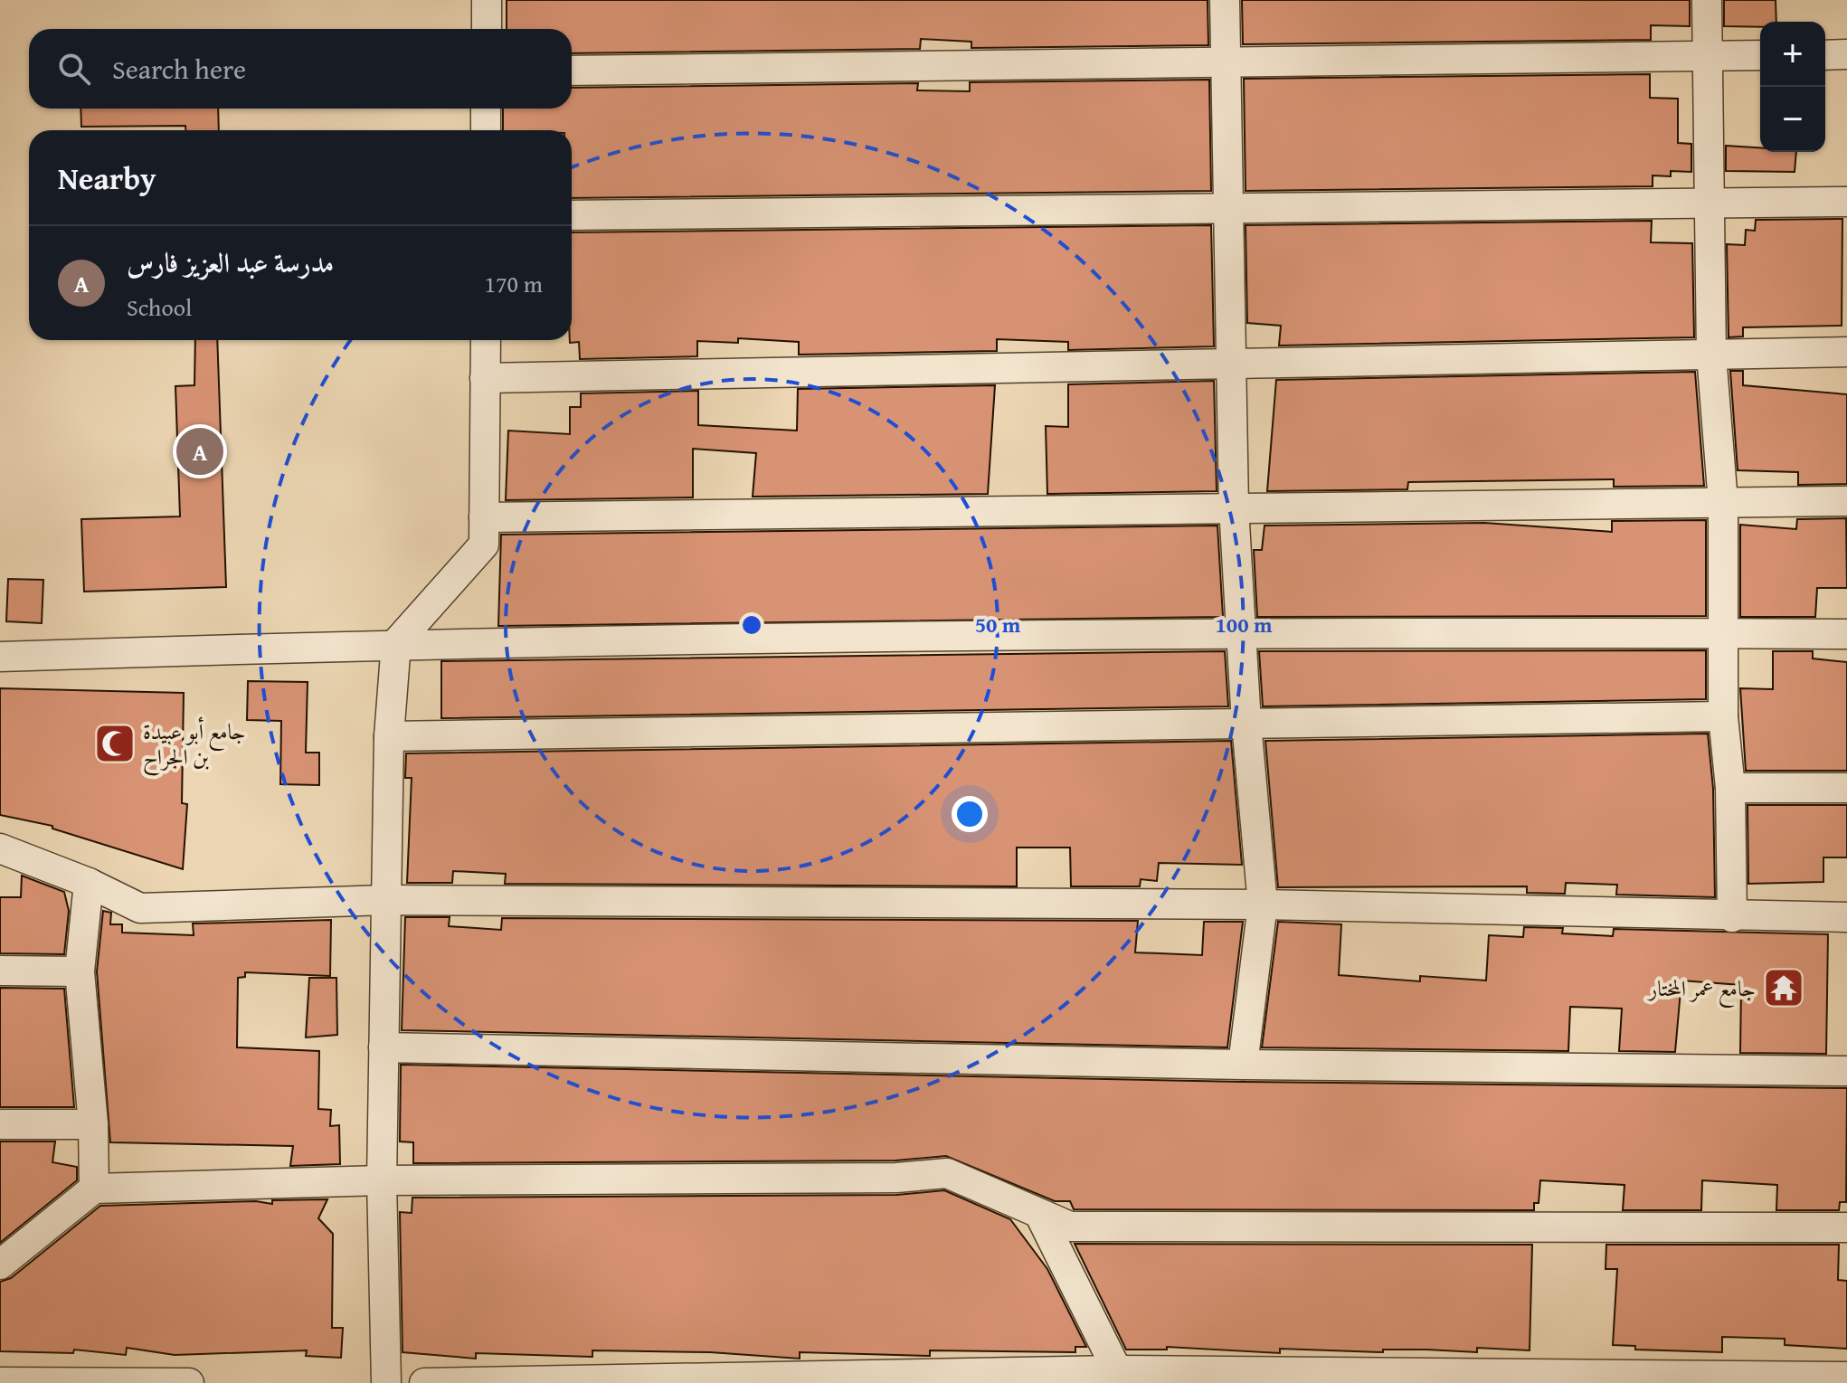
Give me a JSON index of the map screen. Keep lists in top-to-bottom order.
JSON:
{
  "places": {
    "mosque": ["جامع أبو عبيدة بن الجراح"],
    "temple": ["جامع عمر المختار"]
  },
  "page": {
    "map_buttons": ["+", "−"],
    "search": "Search here",
    "heading": "Nearby",
    "list": [
      {
        "mark": "A",
        "name": "مدرسة عبد العزيز فارس",
        "note": "School",
        "value": "170 m"
      }
    ],
    "pins": "A"
  },
  "rings": ["50 m", "100 m"]
}
